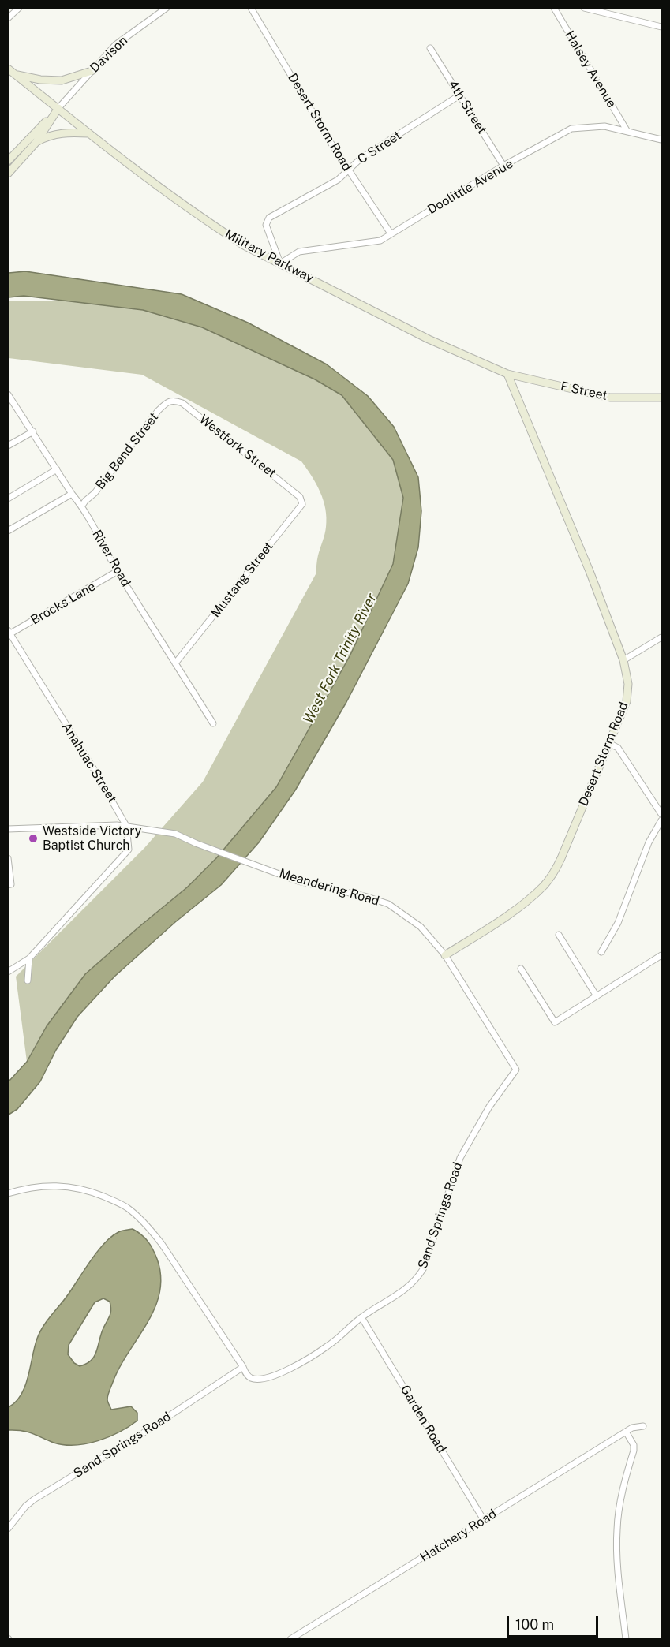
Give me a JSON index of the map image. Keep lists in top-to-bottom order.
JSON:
{
  "streets": {
    "street": [
      "Davison",
      "Halsey Avenue",
      "4th Street",
      "Desert Storm Road",
      "C Street",
      "Doolittle Avenue",
      "Military Parkway",
      "F Street",
      "Westfork Street",
      "Big Bend Street",
      "River Road",
      "Mustang Street",
      "Brocks Lane",
      "Anahuac Street",
      "Meandering Road",
      "Sand Springs Road",
      "Garden Road",
      "Hatchery Road"
    ]
  },
  "crossings": [
    ["Davison", "Military Parkway"],
    ["Halsey Avenue", "Doolittle Avenue"],
    ["4th Street", "C Street"],
    ["4th Street", "Doolittle Avenue"],
    ["Desert Storm Road", "C Street"],
    ["Desert Storm Road", "Doolittle Avenue"],
    ["Desert Storm Road", "Military Parkway"],
    ["Desert Storm Road", "F Street"],
    ["Desert Storm Road", "Meandering Road"],
    ["C Street", "Doolittle Avenue"],
    ["C Street", "Military Parkway"],
    ["Doolittle Avenue", "Military Parkway"],
    ["Military Parkway", "F Street"],
    ["Westfork Street", "Big Bend Street"],
    ["Westfork Street", "Mustang Street"],
    ["Big Bend Street", "River Road"],
    ["River Road", "Mustang Street"],
    ["River Road", "Brocks Lane"],
    ["Brocks Lane", "Anahuac Street"],
    ["Anahuac Street", "Meandering Road"],
    ["Meandering Road", "Sand Springs Road"],
    ["Sand Springs Road", "Garden Road"],
    ["Garden Road", "Hatchery Road"]
  ],
  "water": ["West Fork Trinity River"],
  "places": ["Westside Victory Baptist Church"],
  "scale_bar": "100 m"
}
